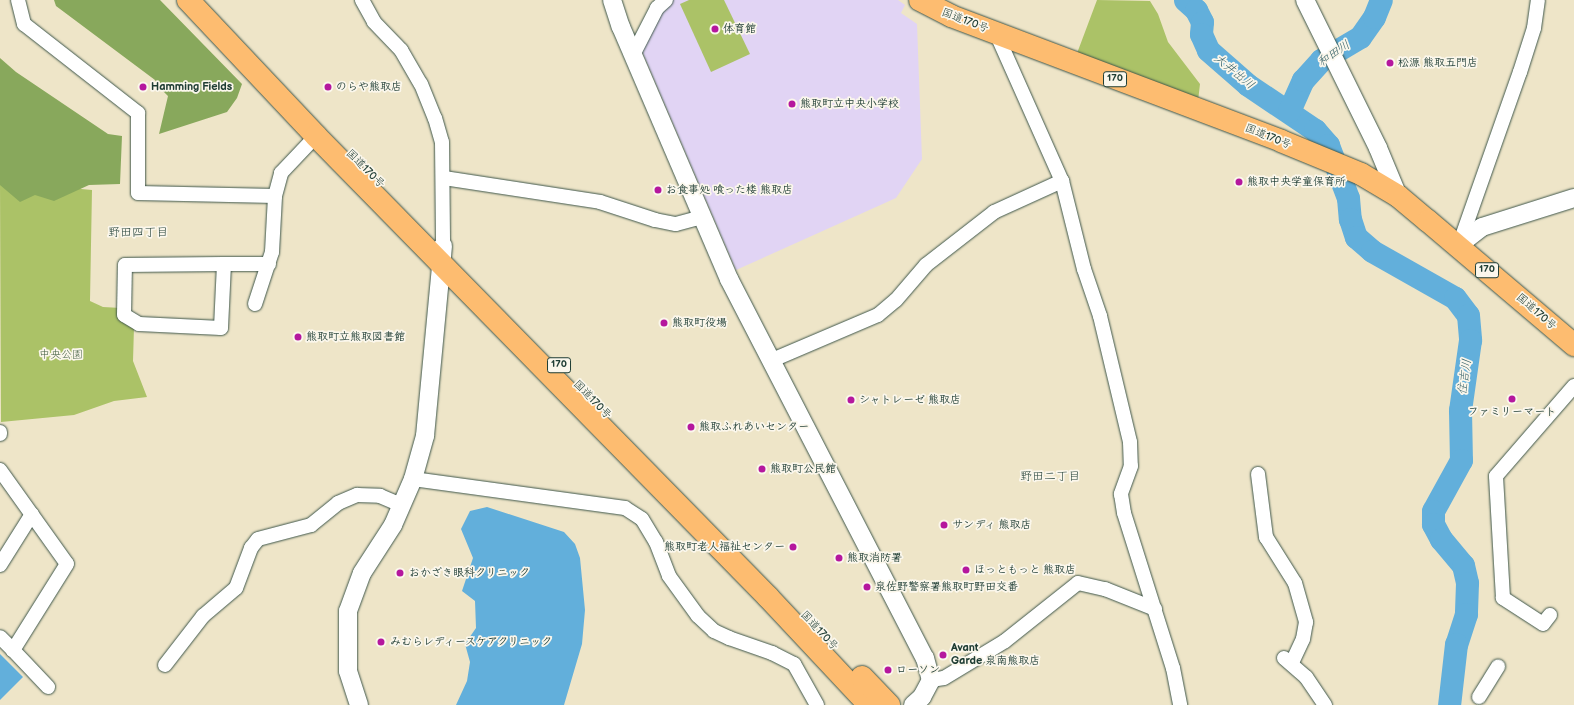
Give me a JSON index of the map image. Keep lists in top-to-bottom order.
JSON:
{
  "streets": {
    "highway": ["国道170号", "170"]
  },
  "districts": ["野田四丁目", "野田二丁目"],
  "water": ["和田川", "大井出川", "住吉川"],
  "parks": ["中央公園"],
  "places": [
    "体育館",
    "松源 熊取五門店",
    "Hamming Fields",
    "のらや熊取店",
    "熊取町立中央小学校",
    "熊取中央学童保育所",
    "お食事処 喰った楼 熊取店",
    "熊取町役場",
    "熊取町立熊取図書館",
    "ファミリーマート",
    "シャトレーゼ 熊取店",
    "熊取ふれあいセンター",
    "熊取町公民館",
    "サンディ 熊取店",
    "熊取町老人福祉センター",
    "熊取消防署",
    "ほっともっと 熊取店",
    "おかざき眼科クリニック",
    "泉佐野警察署熊取町野田交番",
    "みむらレディースケアクリニック",
    "Avant Garde 泉南熊取店",
    "ローソン"
  ]
}
